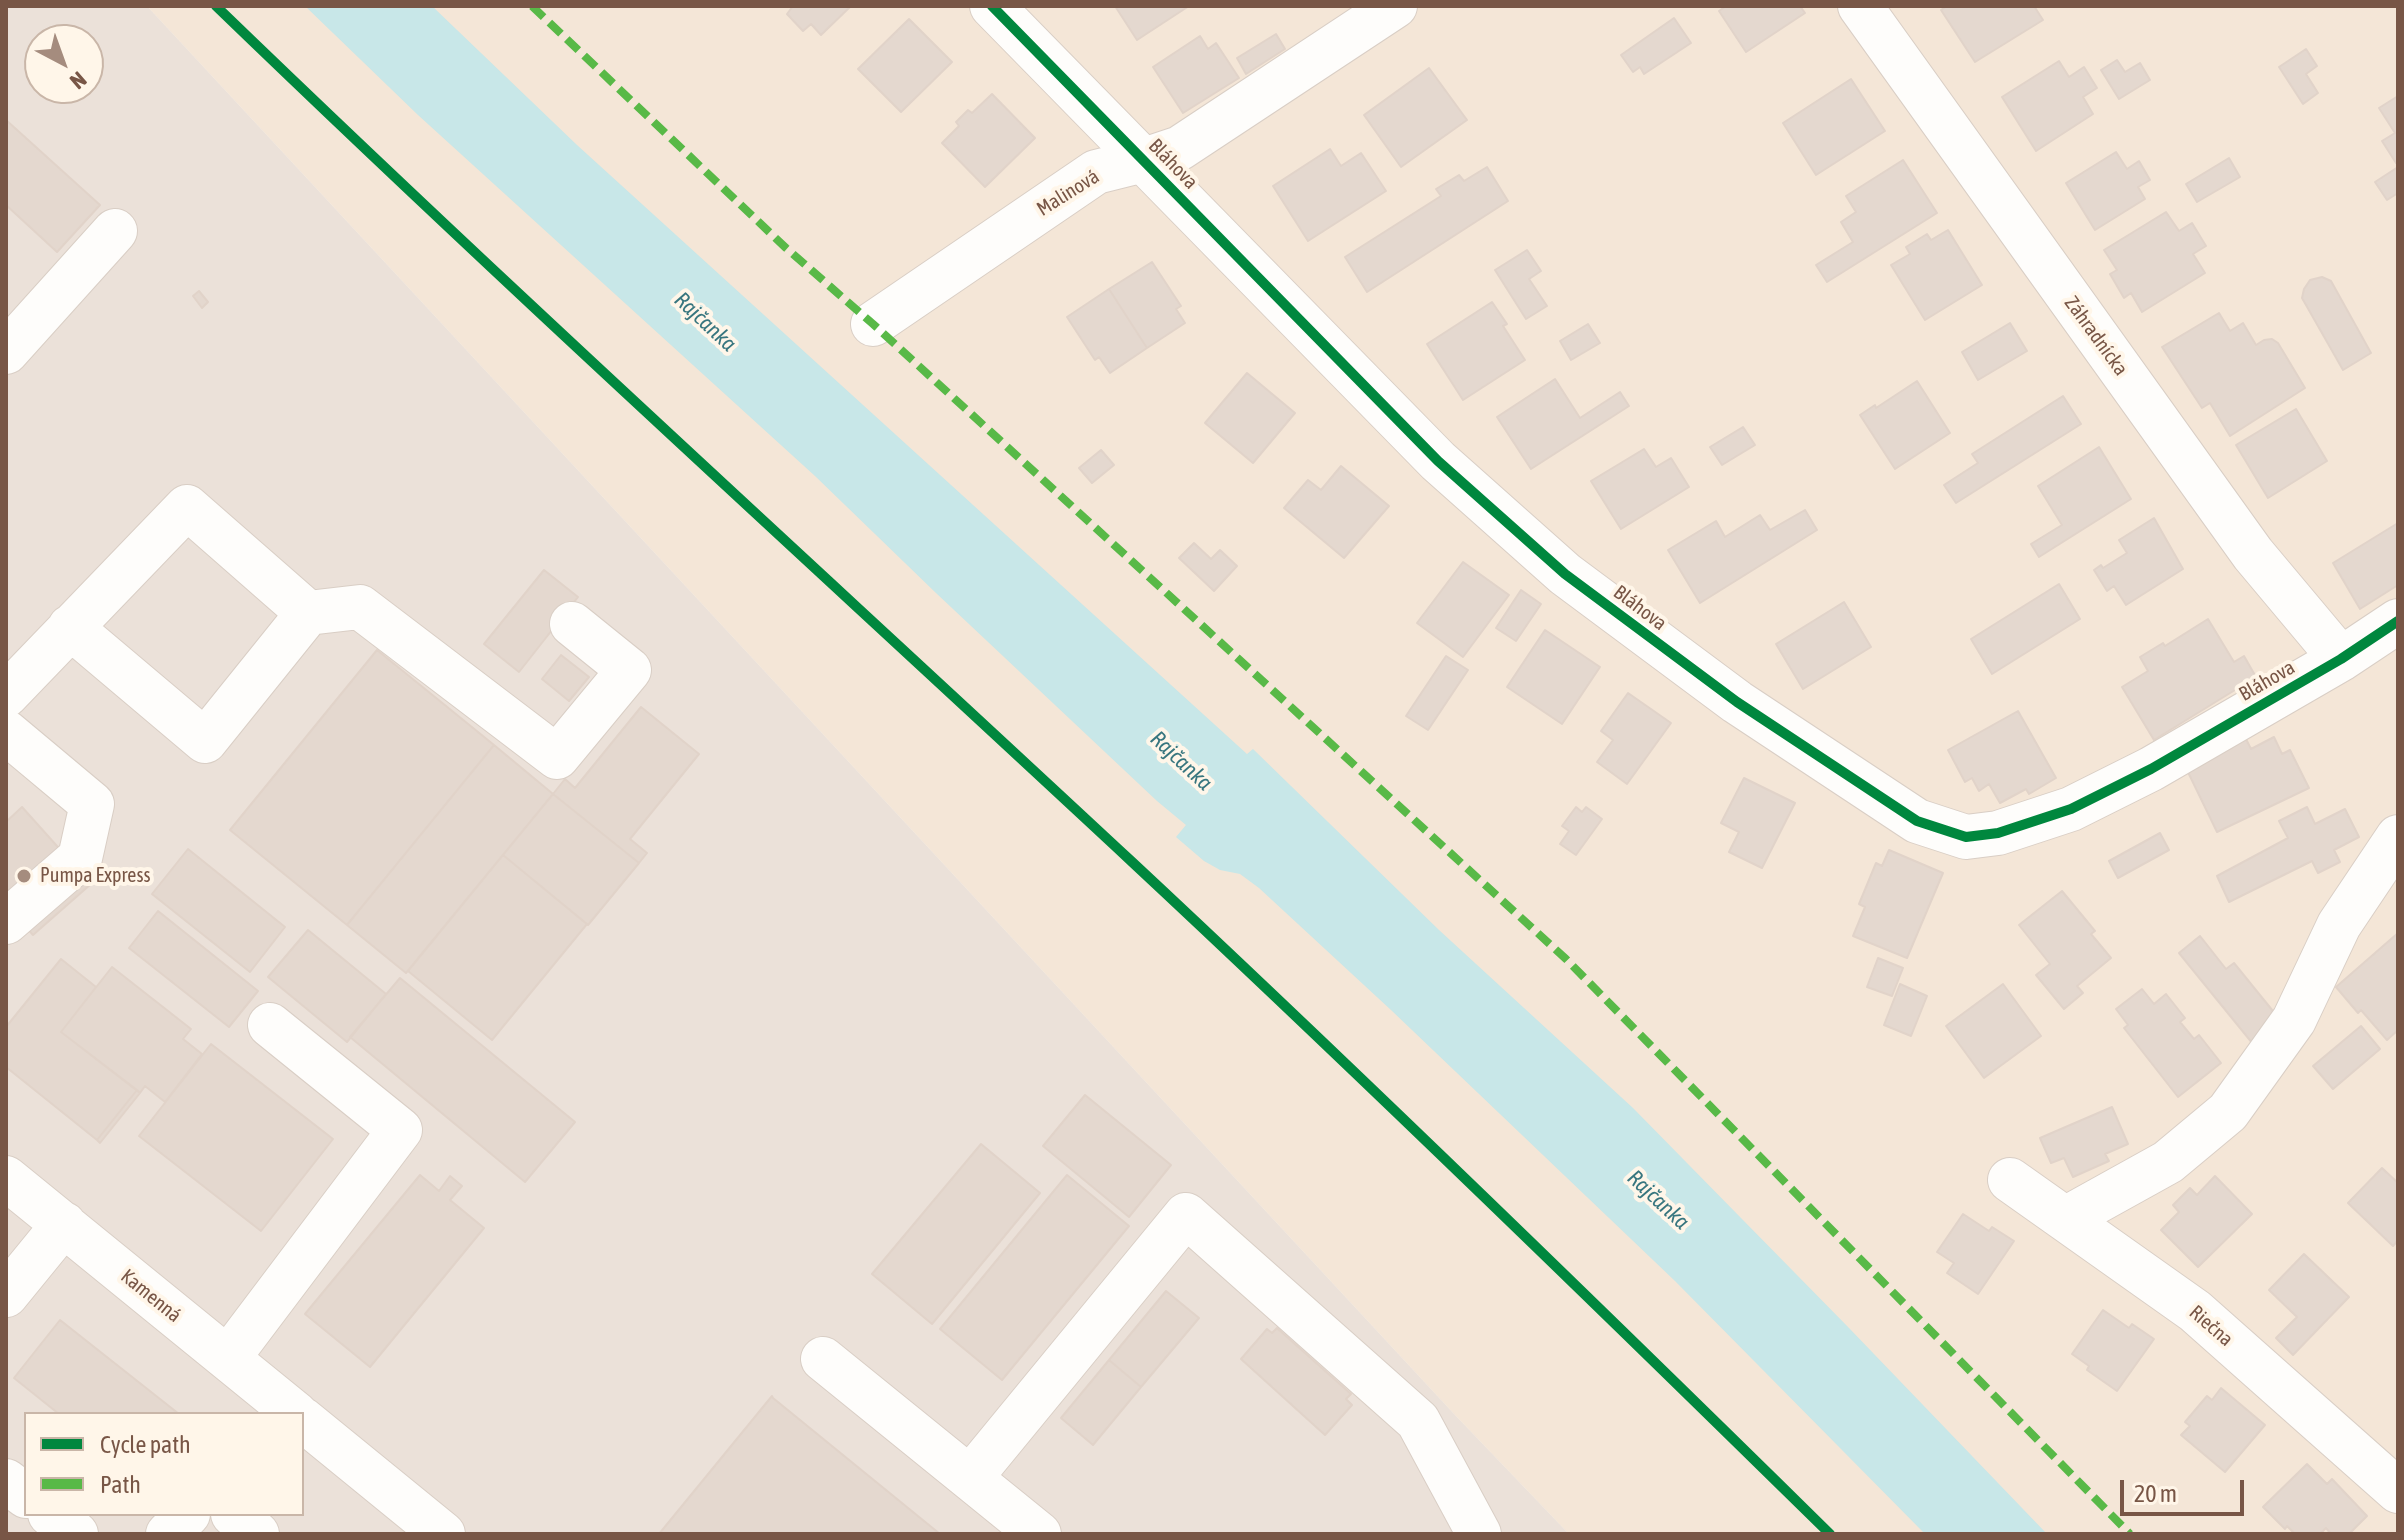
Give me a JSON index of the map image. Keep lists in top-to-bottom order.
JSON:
{
  "streets": {
    "street": [
      "Bláhova",
      "Malinová",
      "Záhradnícka",
      "Kamenná",
      "Riečna"
    ]
  },
  "crossings": [
    ["Bláhova", "Malinová"],
    ["Bláhova", "Záhradnícka"]
  ],
  "water": ["Rajčanka"],
  "places": ["Pumpa Express"],
  "legend": ["Cycle path", "Path"],
  "scale_bar": "20 m",
  "north": "bottom right"
}
